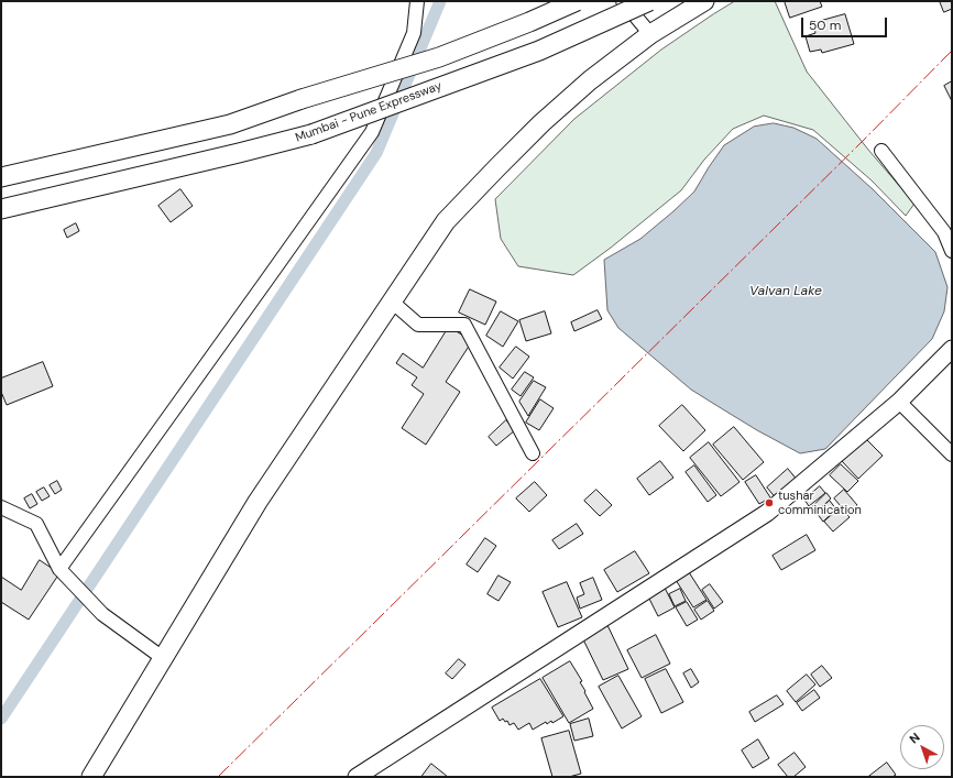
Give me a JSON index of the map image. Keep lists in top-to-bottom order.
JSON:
{
  "streets": {
    "highway": ["Mumbai - Pune Expressway"]
  },
  "water": ["Valvan Lake"],
  "places": ["tushar comminication"],
  "scale_bar": "50 m",
  "north": "top left"
}
